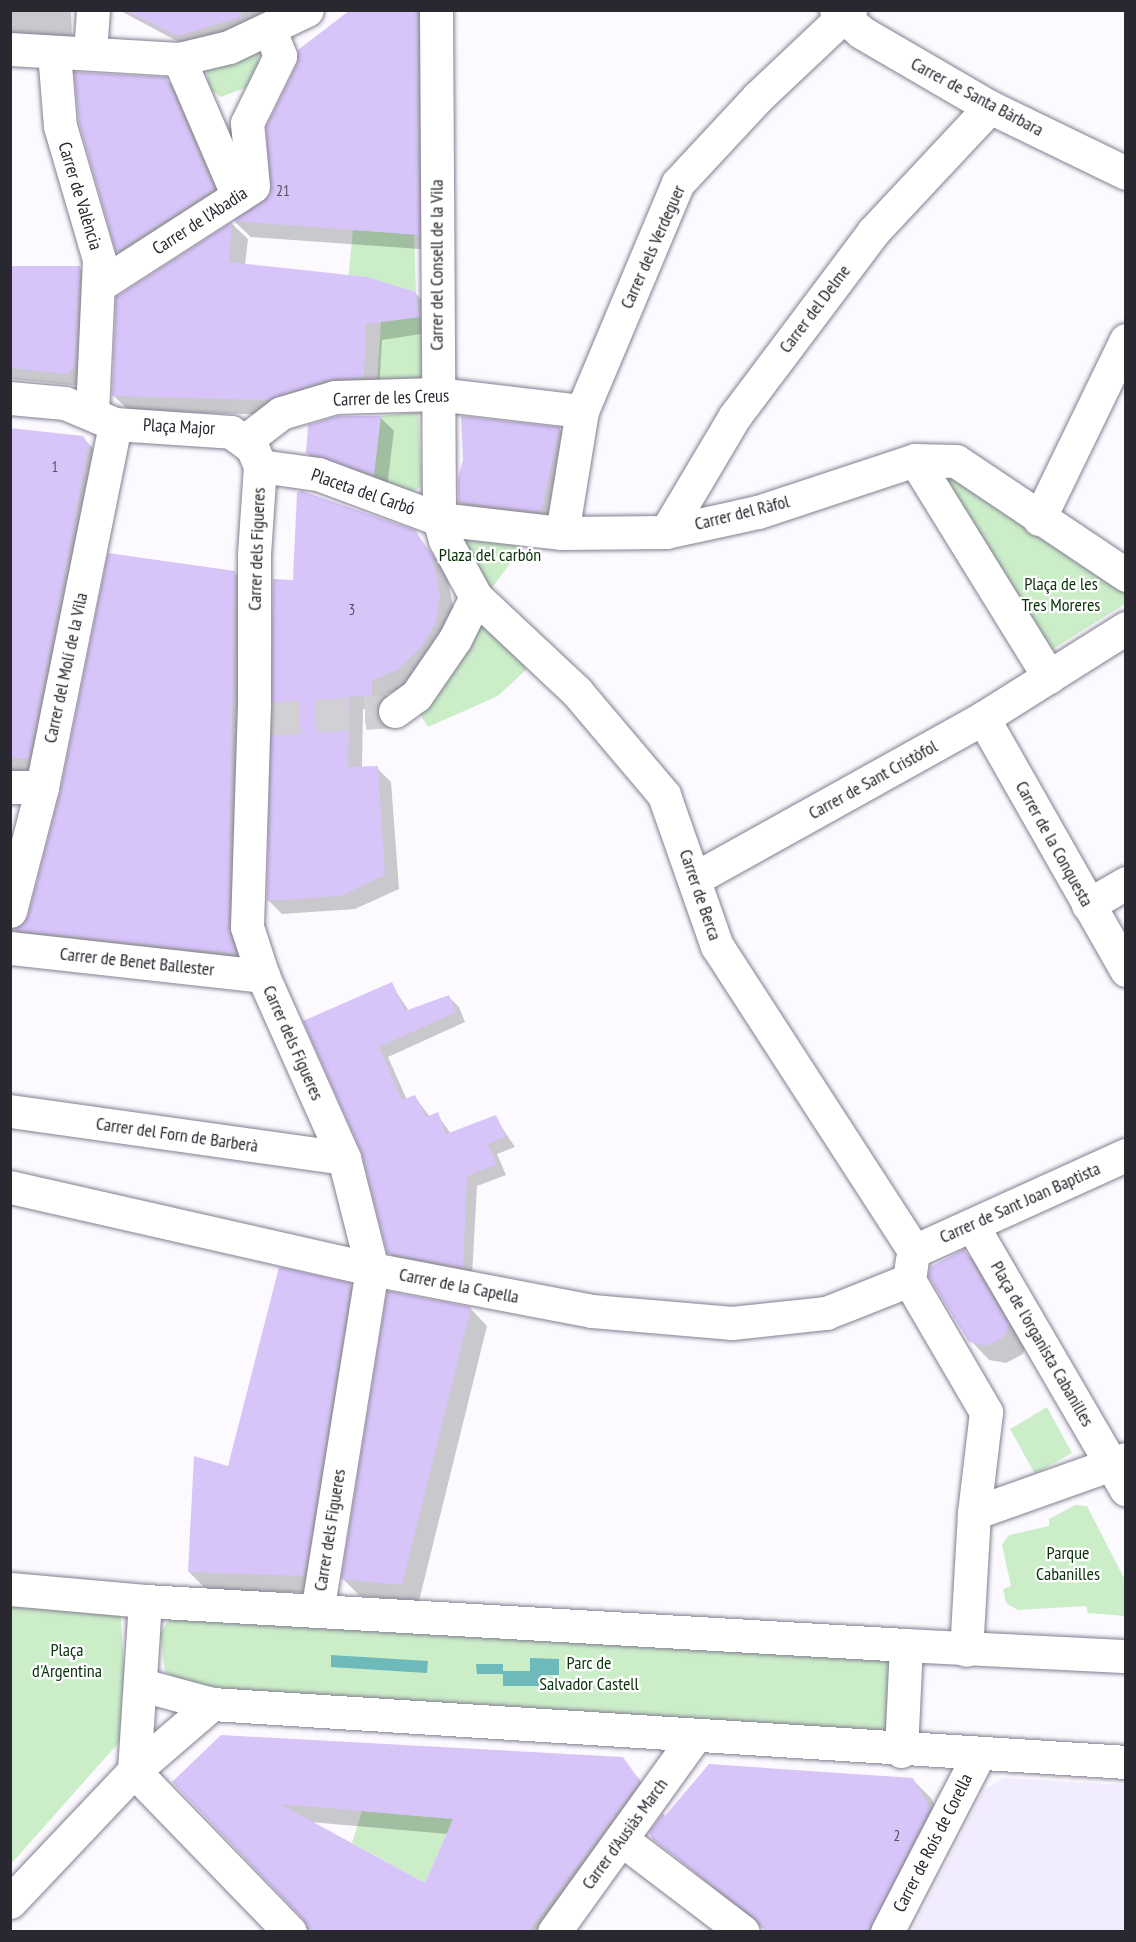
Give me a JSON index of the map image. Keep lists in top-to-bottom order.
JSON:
{
  "streets": {
    "street": [
      "Carrer de Santa Bàrbara",
      "Carrer de València",
      "Carrer de l'Abadia",
      "Carrer dels Verdeguer",
      "Carrer del Consell de la Vila",
      "Carrer del Delme",
      "Carrer de les Creus",
      "Plaça Major",
      "Placeta del Carbó",
      "Carrer del Ràfol",
      "Carrer dels Figueres",
      "Carrer del Molí de la Vila",
      "Carrer de Sant Cristòfol",
      "Carrer de la Conquesta",
      "Carrer de Berca",
      "Carrer de Benet Ballester",
      "Carrer del Forn de Barberà",
      "Carrer de Sant Joan Baptista",
      "Carrer de la Capella",
      "Plaça de l'organista Cabanilles",
      "Carrer d'Ausiàs March",
      "Carrer de Roís de Corella"
    ]
  },
  "crossings": [
    ["Carrer de Santa Bàrbara", "Carrer dels Verdeguer"],
    ["Carrer de Santa Bàrbara", "Carrer del Delme"],
    ["Carrer de València", "Carrer de l'Abadia"],
    ["Carrer de València", "Plaça Major"],
    ["Carrer de València", "Carrer del Molí de la Vila"],
    ["Carrer dels Verdeguer", "Carrer de les Creus"],
    ["Carrer dels Verdeguer", "Placeta del Carbó"],
    ["Carrer dels Verdeguer", "Carrer del Ràfol"],
    ["Carrer del Consell de la Vila", "Carrer de les Creus"],
    ["Carrer del Consell de la Vila", "Placeta del Carbó"],
    ["Carrer del Delme", "Carrer del Ràfol"],
    ["Carrer de les Creus", "Plaça Major"],
    ["Carrer de les Creus", "Placeta del Carbó"],
    ["Carrer de les Creus", "Carrer dels Figueres"],
    ["Plaça Major", "Placeta del Carbó"],
    ["Plaça Major", "Carrer dels Figueres"],
    ["Plaça Major", "Carrer del Molí de la Vila"],
    ["Placeta del Carbó", "Carrer del Ràfol"],
    ["Placeta del Carbó", "Carrer dels Figueres"],
    ["Placeta del Carbó", "Carrer de Berca"],
    ["Carrer dels Figueres", "Carrer de Benet Ballester"],
    ["Carrer dels Figueres", "Carrer del Forn de Barberà"],
    ["Carrer dels Figueres", "Carrer de la Capella"],
    ["Carrer de Sant Cristòfol", "Carrer de la Conquesta"],
    ["Carrer de Sant Cristòfol", "Carrer de Berca"],
    ["Carrer de Berca", "Carrer de Sant Joan Baptista"],
    ["Carrer de Berca", "Carrer de la Capella"],
    ["Carrer de Sant Joan Baptista", "Carrer de la Capella"],
    ["Carrer de Sant Joan Baptista", "Plaça de l'organista Cabanilles"]
  ],
  "parks": [
    "Plaza del carbón",
    "Plaça de les Tres Moreres",
    "Parque Cabanilles",
    "Plaça d'Argentina",
    "Parc de Salvador Castell"
  ],
  "house_numbers": [
    "21",
    "1",
    "3",
    "2"
  ]
}
